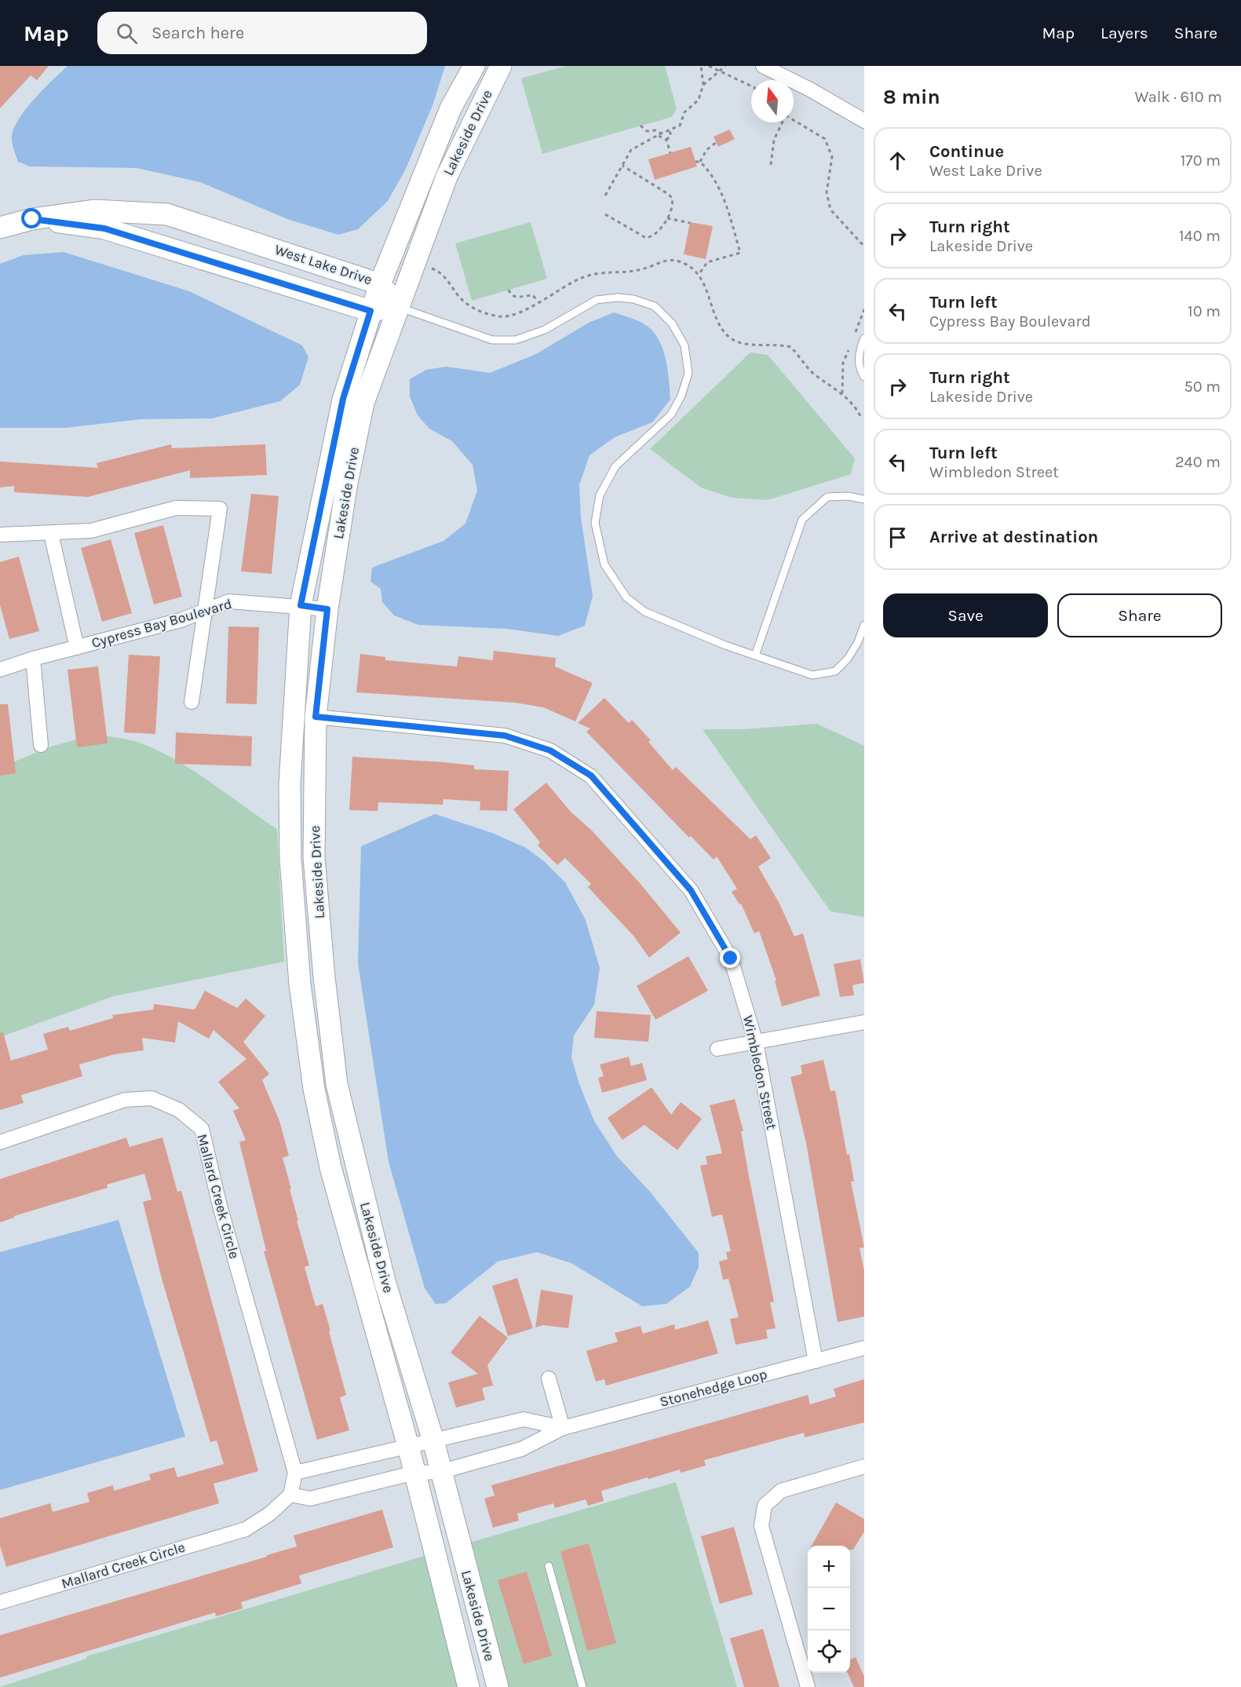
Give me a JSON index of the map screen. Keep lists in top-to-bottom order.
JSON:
{
  "streets": {
    "street": [
      "Lakeside Drive",
      "West Lake Drive",
      "Cypress Bay Boulevard",
      "Wimbledon Street",
      "Mallard Creek Circle",
      "Stonehedge Loop"
    ]
  },
  "crossings": [
    ["Lakeside Drive", "West Lake Drive"],
    ["Lakeside Drive", "Cypress Bay Boulevard"],
    ["Lakeside Drive", "Wimbledon Street"],
    ["Lakeside Drive", "Stonehedge Loop"],
    ["Wimbledon Street", "Stonehedge Loop"]
  ],
  "north": "top",
  "page": {
    "header": "Map",
    "search": "Search here",
    "nav": ["Map", "Layers", "Share"],
    "heading": ["8 min", "Walk · 610 m"],
    "list": [
      ["Continue", "West Lake Drive", "170 m"],
      ["Turn right", "Lakeside Drive", "140 m"],
      ["Turn left", "Cypress Bay Boulevard", "10 m"],
      ["Turn right", "Lakeside Drive", "50 m"],
      ["Turn left", "Wimbledon Street", "240 m"],
      "Arrive at destination"
    ],
    "buttons": ["Save", "Share"],
    "map_buttons": ["+", "−"]
  }
}
